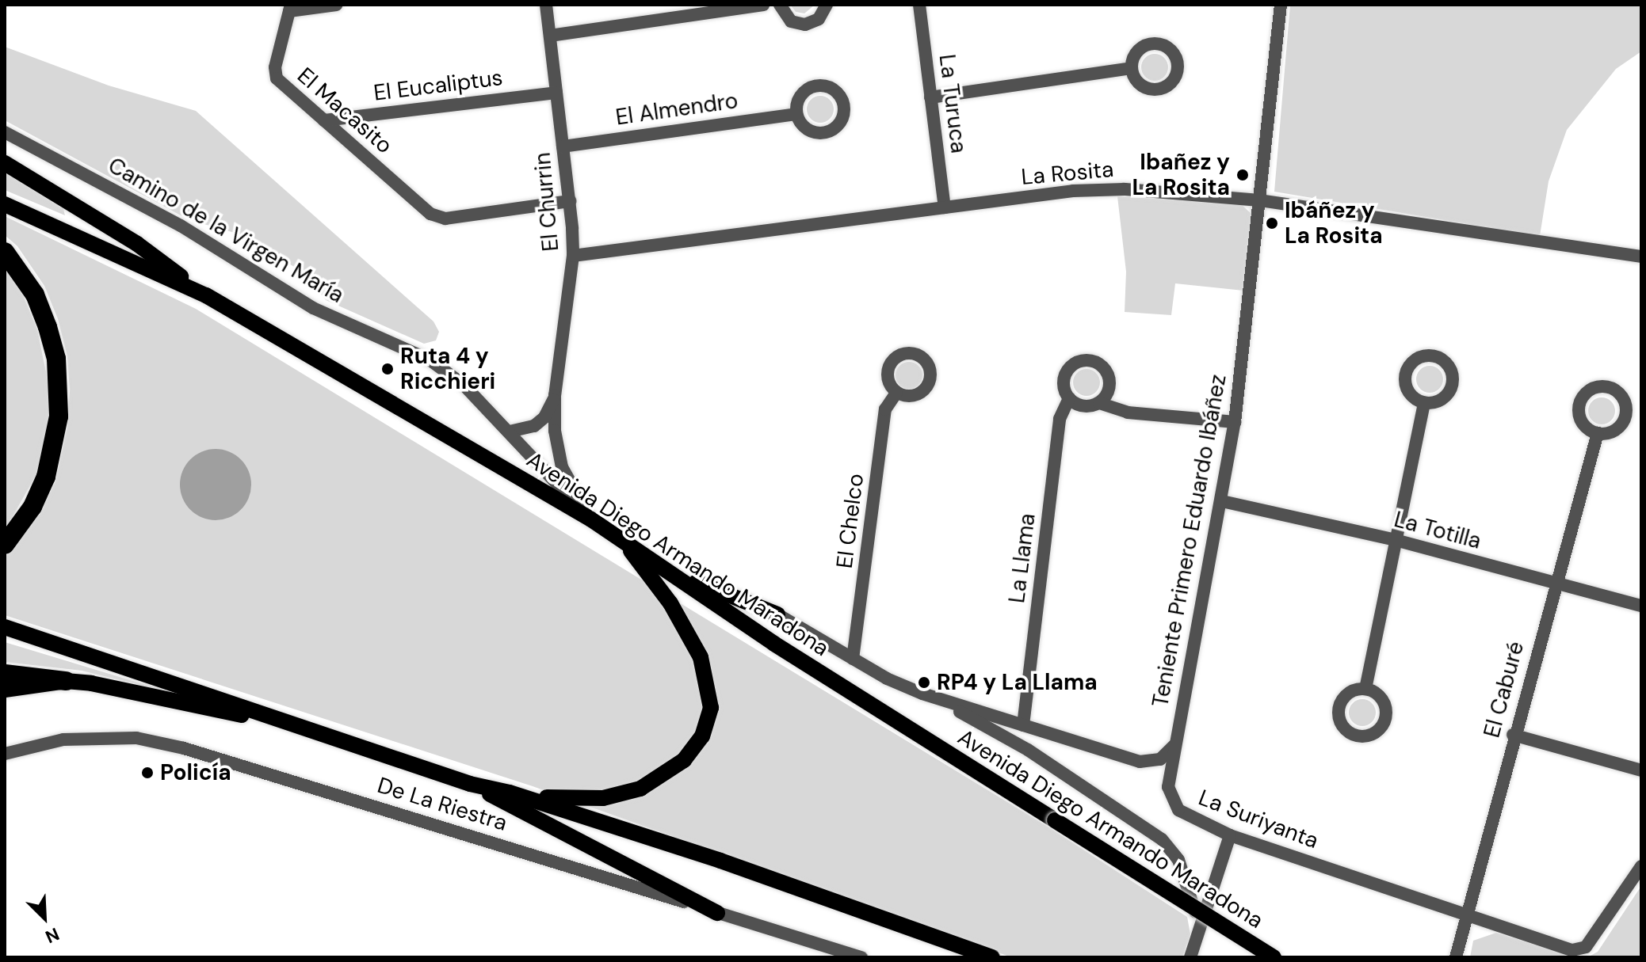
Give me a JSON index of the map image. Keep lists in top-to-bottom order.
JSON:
{
  "streets": {
    "main road": ["Avenida Diego Armando Maradona"],
    "street": [
      "El Eucaliptus",
      "La Turuca",
      "El Almendro",
      "El Macasito",
      "La Rosita",
      "El Churrin",
      "Camino de la Virgen María",
      "El Chelco",
      "La Totilla",
      "Teniente Primero Eduardo Ibáñez",
      "La Llama",
      "El Caburé",
      "De La Riestra",
      "La Suriyanta"
    ]
  },
  "crossings": [
    ["El Eucaliptus", "El Macasito"],
    ["El Eucaliptus", "El Churrin"],
    ["La Turuca", "La Rosita"],
    ["El Almendro", "El Churrin"],
    ["El Macasito", "El Churrin"],
    ["La Rosita", "El Churrin"],
    ["La Rosita", "Teniente Primero Eduardo Ibáñez"],
    ["El Churrin", "Camino de la Virgen María"],
    ["El Churrin", "Avenida Diego Armando Maradona"],
    ["Camino de la Virgen María", "Avenida Diego Armando Maradona"],
    ["La Totilla", "Teniente Primero Eduardo Ibáñez"],
    ["La Totilla", "El Caburé"],
    ["Teniente Primero Eduardo Ibáñez", "La Suriyanta"],
    ["El Caburé", "La Suriyanta"]
  ],
  "places": [
    "Ibañez y La Rosita",
    "Ibáñez y La Rosita",
    "Ruta 4 y Ricchieri",
    "RP4 y La Llama",
    "Policía"
  ],
  "north": "bottom right"
}
